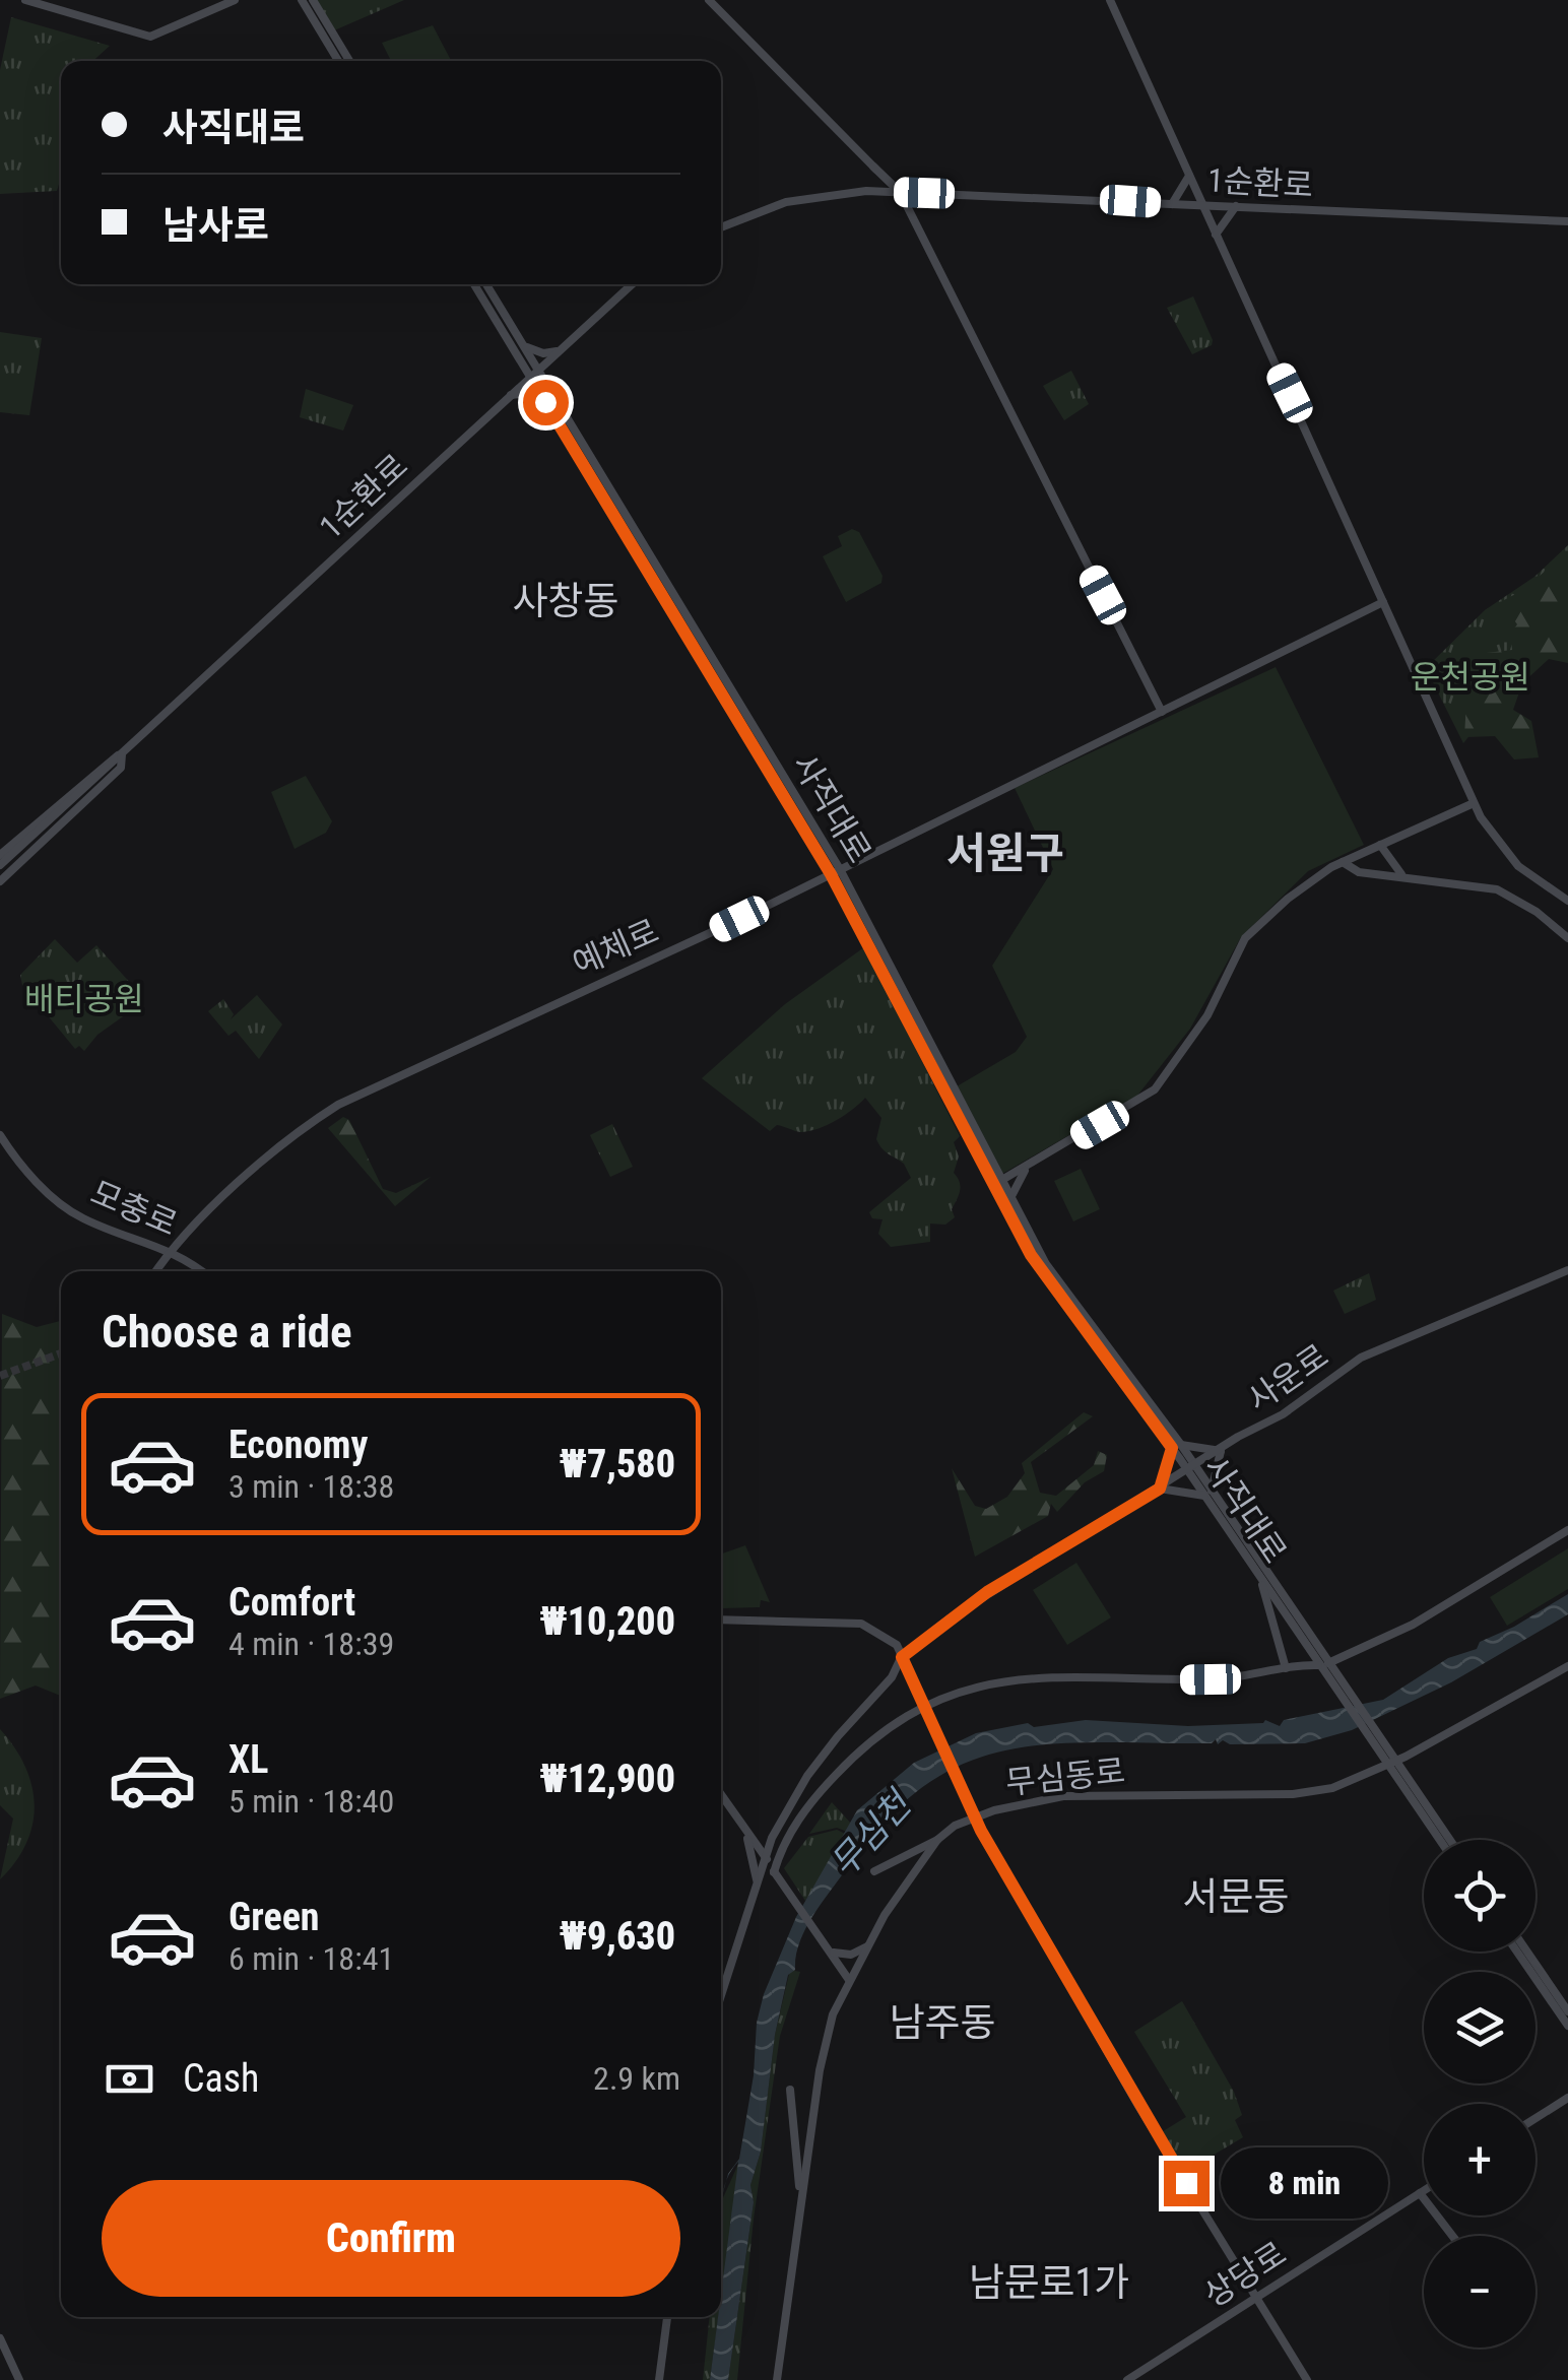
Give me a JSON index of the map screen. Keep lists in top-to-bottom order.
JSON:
{
  "streets": {
    "street": [
      "1순환로",
      "사직대로",
      "예체로",
      "모충로",
      "사운로",
      "무심동로",
      "상당로"
    ]
  },
  "crossings": [
    ["1순환로", "사직대로"],
    ["사직대로", "예체로"],
    ["사직대로", "사운로"],
    ["예체로", "모충로"]
  ],
  "districts": [
    "사창동",
    "서원구",
    "서문동",
    "남주동",
    "남문로1가"
  ],
  "water": ["무심천"],
  "parks": ["운천공원", "배티공원"],
  "page": {
    "banner": ["사직대로", "남사로"],
    "heading": "Choose a ride",
    "list": [
      {
        "name": "Economy",
        "note": "3 min · 18:38",
        "value": "₩7,580"
      },
      {
        "name": "Comfort",
        "note": "4 min · 18:39",
        "value": "₩10,200"
      },
      {
        "name": "XL",
        "note": "5 min · 18:40",
        "value": "₩12,900"
      },
      {
        "name": "Green",
        "note": "6 min · 18:41",
        "value": "₩9,630"
      }
    ],
    "map_buttons": ["+", "−"],
    "pay": ["Cash", "2.9 km"],
    "bubble": "8 min",
    "buttons": "Confirm"
  }
}
